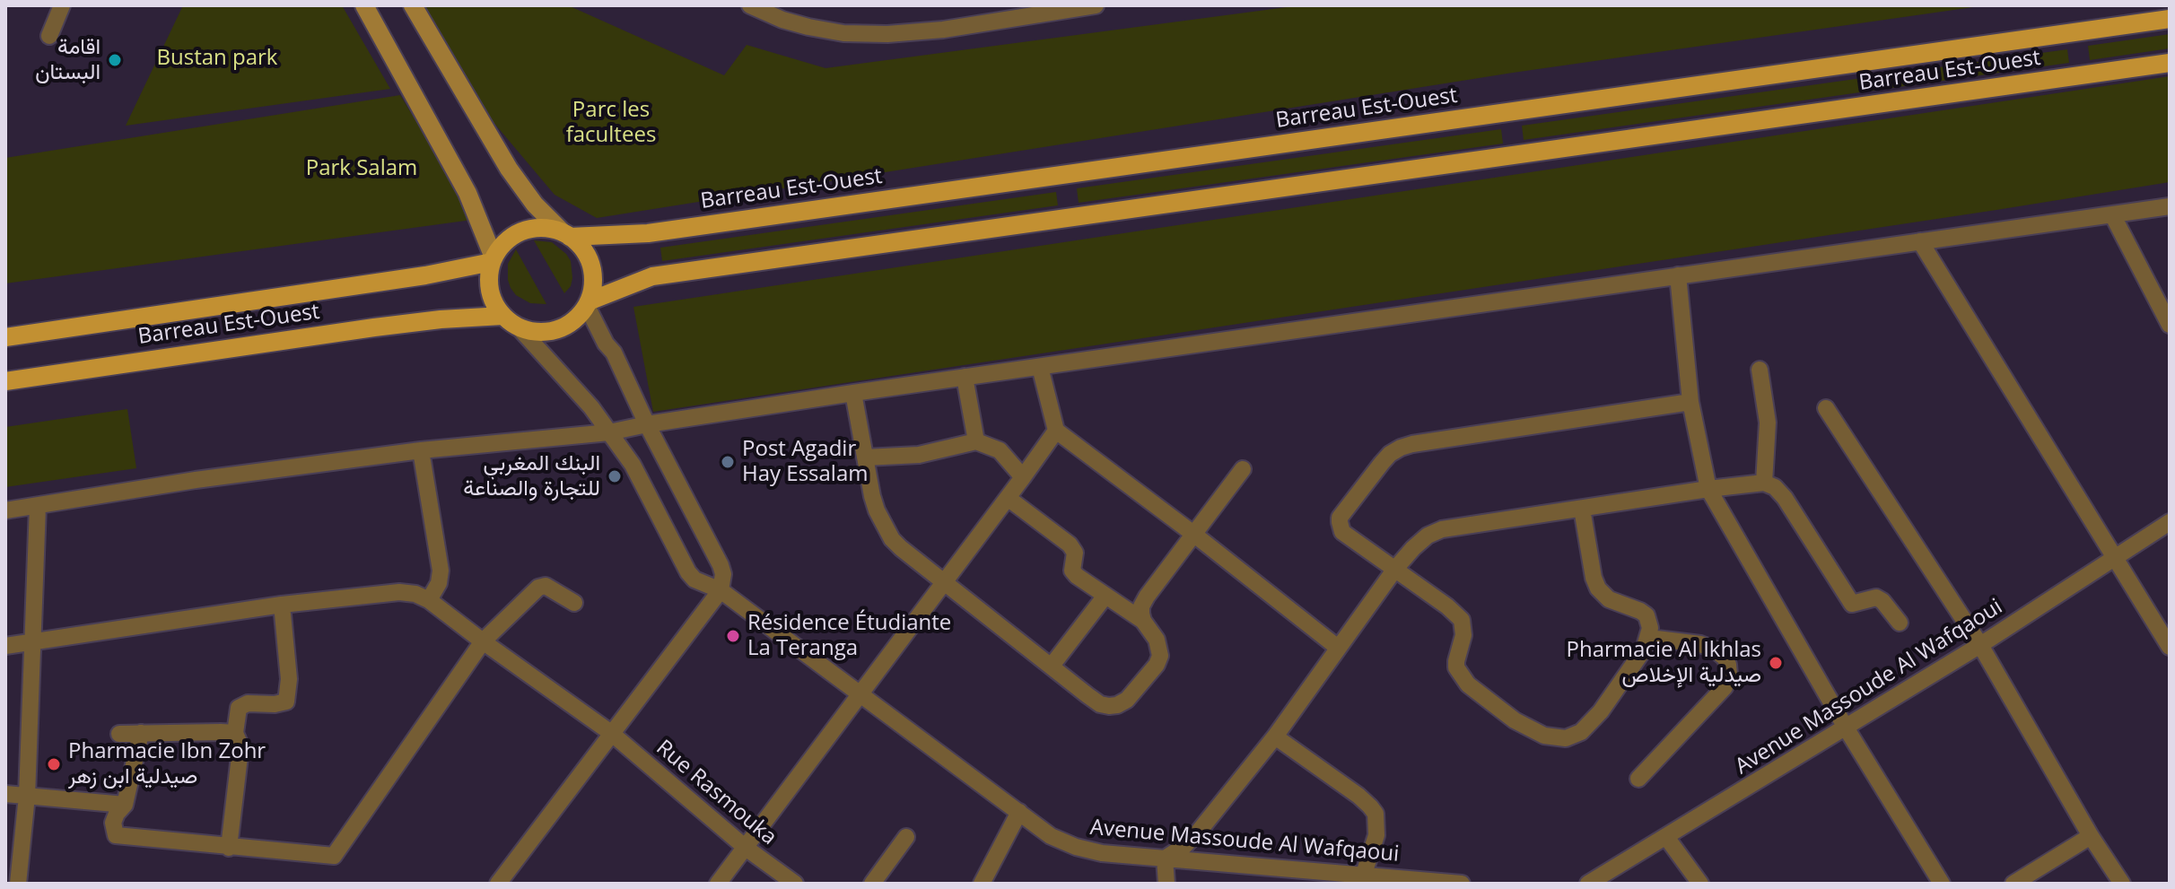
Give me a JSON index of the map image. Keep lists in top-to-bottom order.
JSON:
{
  "streets": {
    "main road": ["Barreau Est-Ouest"],
    "street": ["Avenue Massoude Al Wafqaoui", "Rue Rasmouka"]
  },
  "crossings": [
    ["Barreau Est-Ouest", "Avenue Massoude Al Wafqaoui"]
  ],
  "parks": ["Bustan park", "Parc les facultees", "Park Salam"],
  "places": [
    "اقامة البستان",
    "Post Agadir Hay Essalam",
    "البنك المغربي للتجارة والصناعة",
    "Résidence Étudiante La Teranga",
    "Pharmacie Al Ikhlas صيدلية الإخلاص",
    "Pharmacie Ibn Zohr صيدلية ابن زهر"
  ]
}
